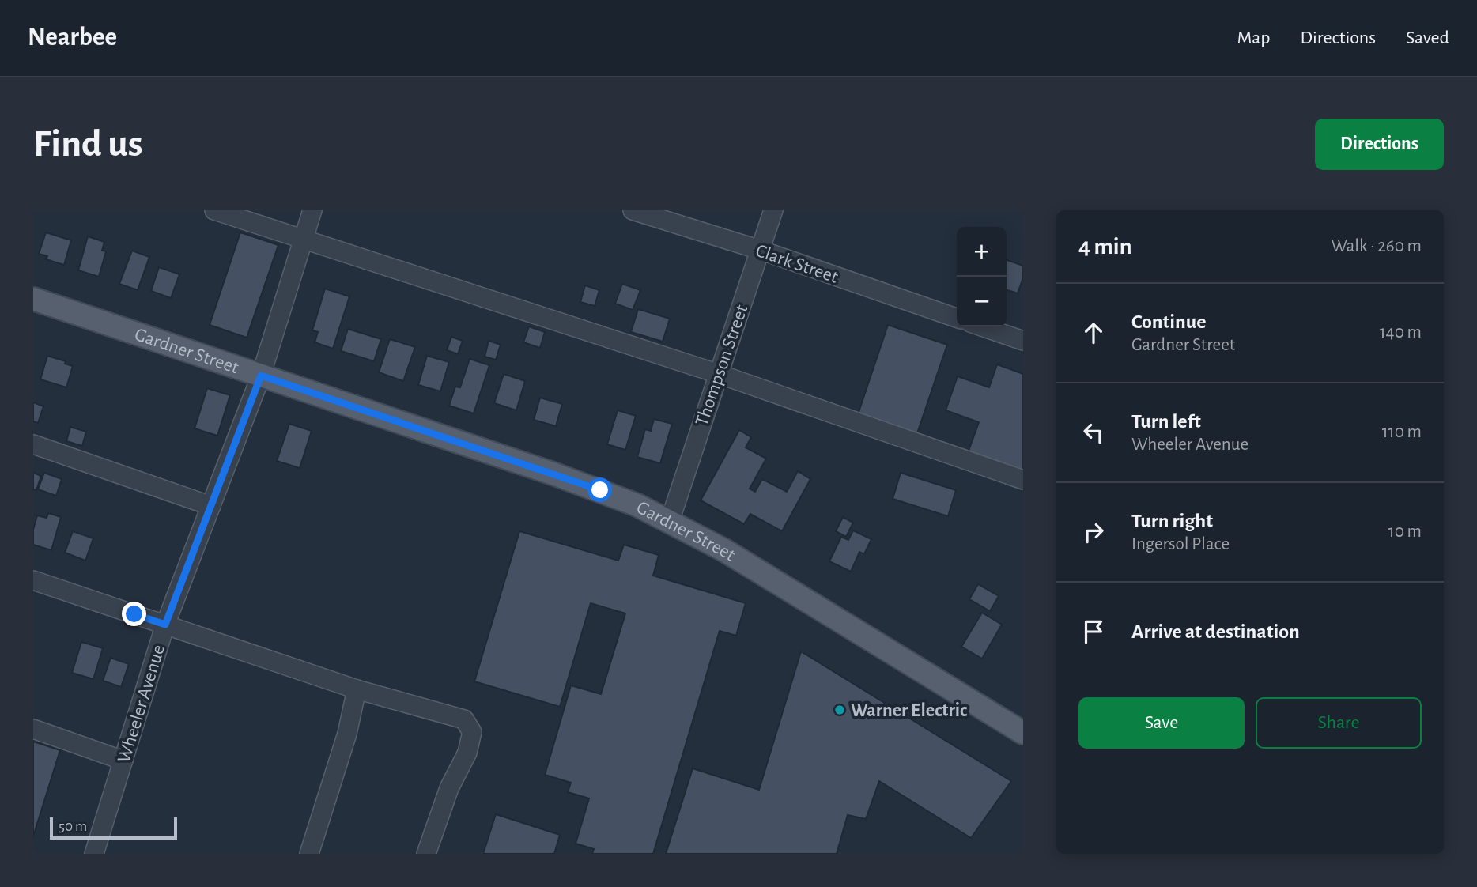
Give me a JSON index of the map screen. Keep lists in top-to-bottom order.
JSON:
{
  "streets": {
    "main road": ["Gardner Street"],
    "street": ["Clark Street", "Thompson Street", "Wheeler Avenue"]
  },
  "crossings": [
    ["Clark Street", "Thompson Street"],
    ["Gardner Street", "Thompson Street"],
    ["Gardner Street", "Wheeler Avenue"]
  ],
  "places": ["Warner Electric"],
  "scale_bar": "50 m",
  "page": {
    "header": "Nearbee",
    "nav": ["Map", "Directions", "Saved"],
    "buttons": [
      "Directions",
      ["Save", "Share"]
    ],
    "title": "Find us",
    "heading": ["4 min", "Walk · 260 m"],
    "map_buttons": ["+", "−"],
    "list": [
      ["Continue", "Gardner Street", "140 m"],
      ["Turn left", "Wheeler Avenue", "110 m"],
      ["Turn right", "Ingersol Place", "10 m"],
      "Arrive at destination"
    ],
    "scale": "50 m"
  }
}
